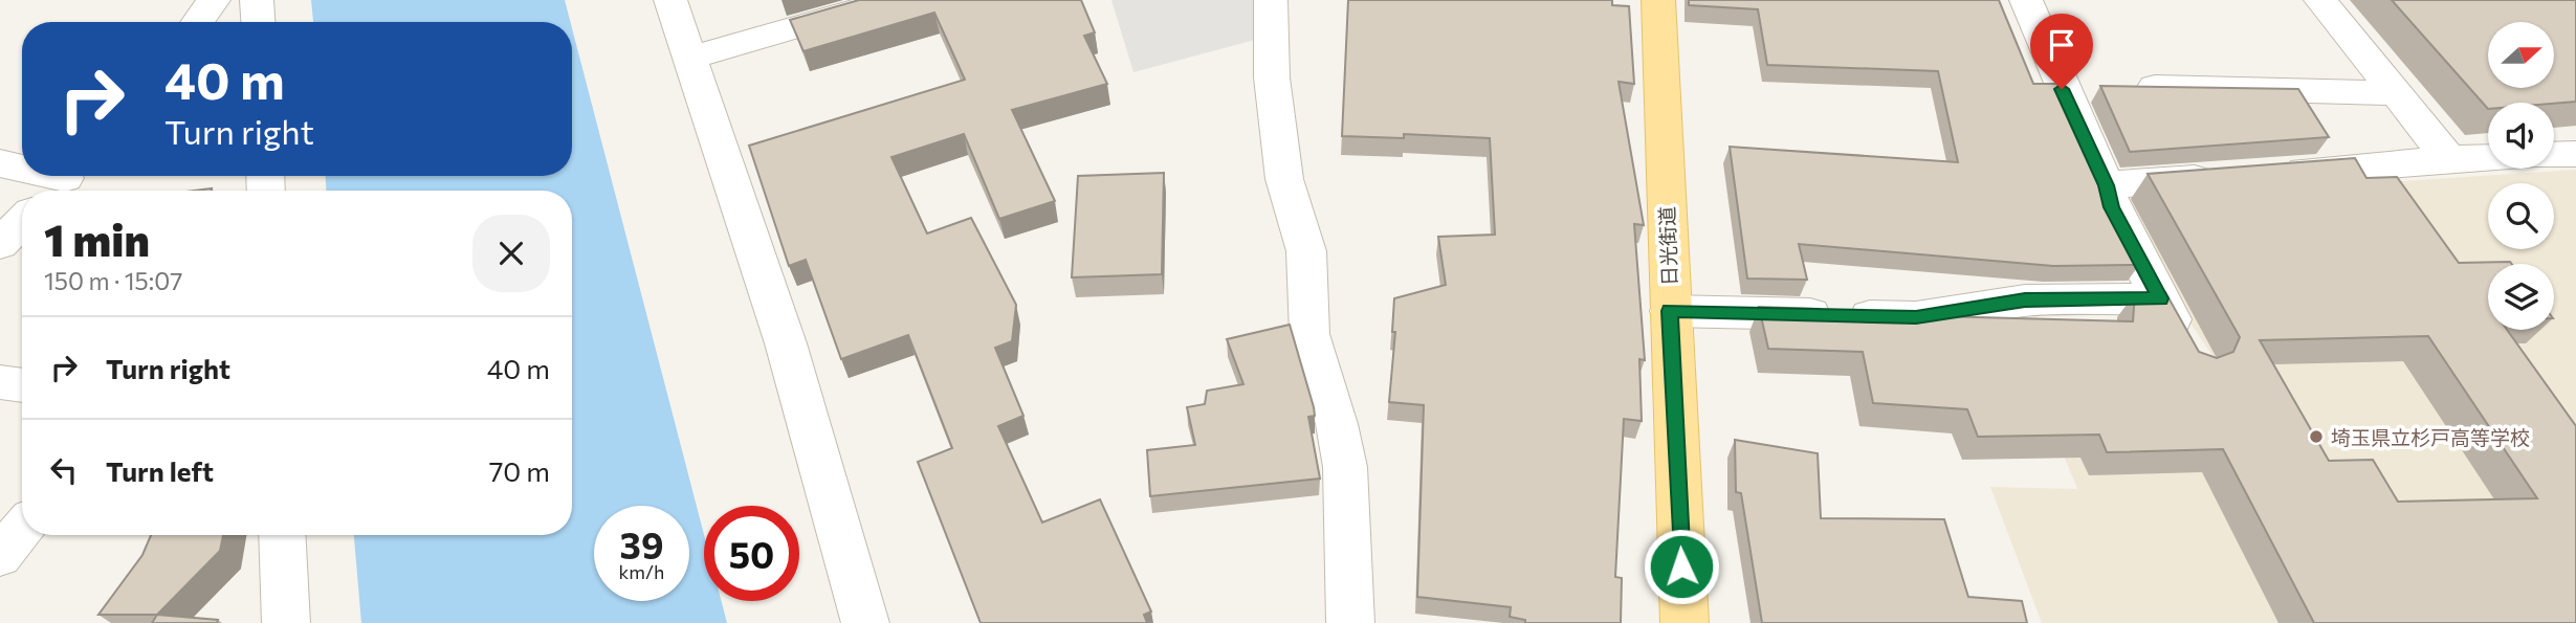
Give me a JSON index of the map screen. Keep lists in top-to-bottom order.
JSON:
{
  "streets": {
    "main road": ["日光街道"]
  },
  "places": ["埼玉県立杉戸高等学校"],
  "north": "right",
  "page": {
    "turn": ["40 m", "Turn right"],
    "heading": ["1 min", "150 m · 15:07"],
    "list": [
      {
        "name": "Turn right",
        "value": "40 m"
      },
      {
        "name": "Turn left",
        "value": "70 m"
      }
    ],
    "speed": "39 km/h",
    "limit": "50"
  }
}
